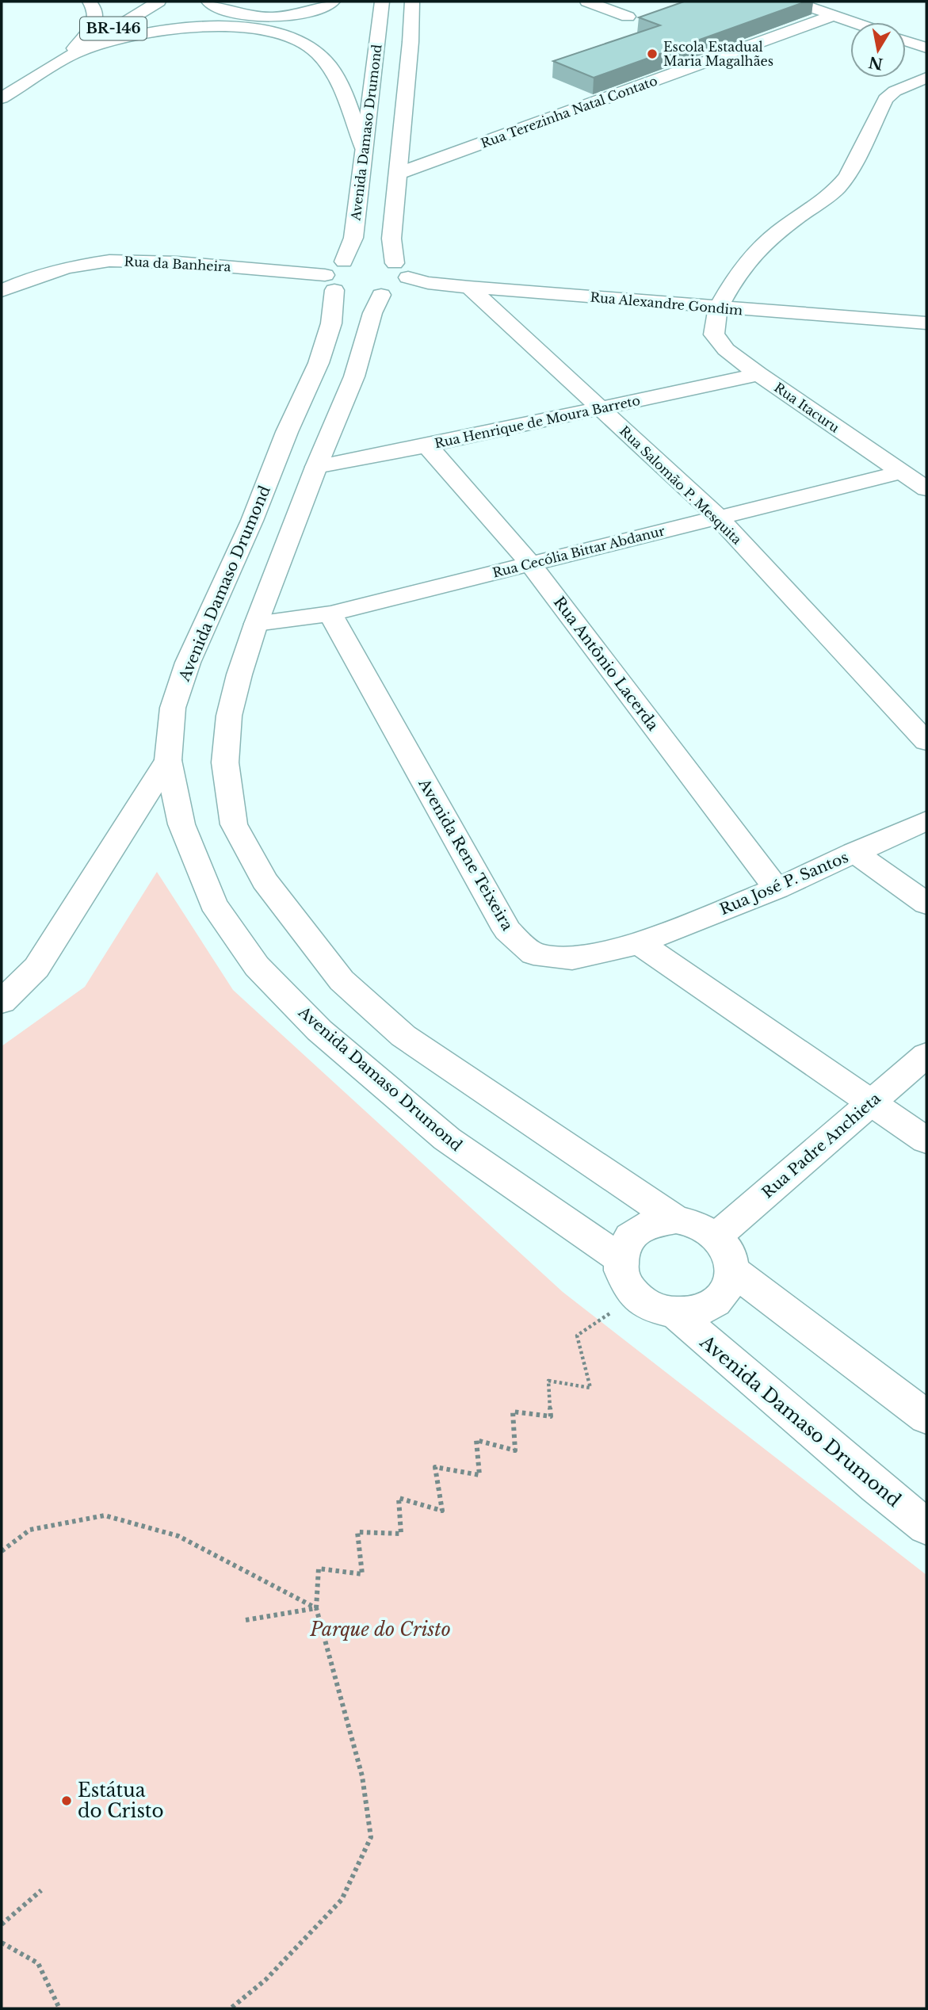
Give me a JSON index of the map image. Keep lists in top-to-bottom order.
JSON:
{
  "streets": {
    "main road": [
      "BR-146",
      "Rua Terezinha Natal Contato",
      "Avenida Damaso Drumond",
      "Rua da Banheira",
      "Rua Alexandre Gondim",
      "Rua Itacuru",
      "Rua Henrique de Moura Barreto",
      "Rua Salomão P. Mesquita",
      "Rua Cecólia Bittar Abdanur",
      "Rua Antônio Lacerda",
      "Avenida Rene Teixeira",
      "Rua José P. Santos",
      "Rua Padre Anchieta"
    ]
  },
  "crossings": [
    ["Avenida Damaso Drumond", "Rua da Banheira"],
    ["Avenida Damaso Drumond", "Rua Padre Anchieta"],
    ["Rua Alexandre Gondim", "Rua Itacuru"],
    ["Rua Alexandre Gondim", "Rua Salomão P. Mesquita"],
    ["Rua Itacuru", "Rua Henrique de Moura Barreto"],
    ["Rua Itacuru", "Rua Cecólia Bittar Abdanur"],
    ["Rua Henrique de Moura Barreto", "Rua Salomão P. Mesquita"],
    ["Rua Henrique de Moura Barreto", "Rua Antônio Lacerda"],
    ["Rua Salomão P. Mesquita", "Rua Cecólia Bittar Abdanur"],
    ["Rua Cecólia Bittar Abdanur", "Rua Antônio Lacerda"],
    ["Rua Cecólia Bittar Abdanur", "Avenida Rene Teixeira"],
    ["Rua Antônio Lacerda", "Rua José P. Santos"],
    ["Avenida Rene Teixeira", "Rua José P. Santos"]
  ],
  "parks": ["Parque do Cristo"],
  "places": ["Escola Estadual Maria Magalhães", "Estátua do Cristo"],
  "north": "bottom"
}
